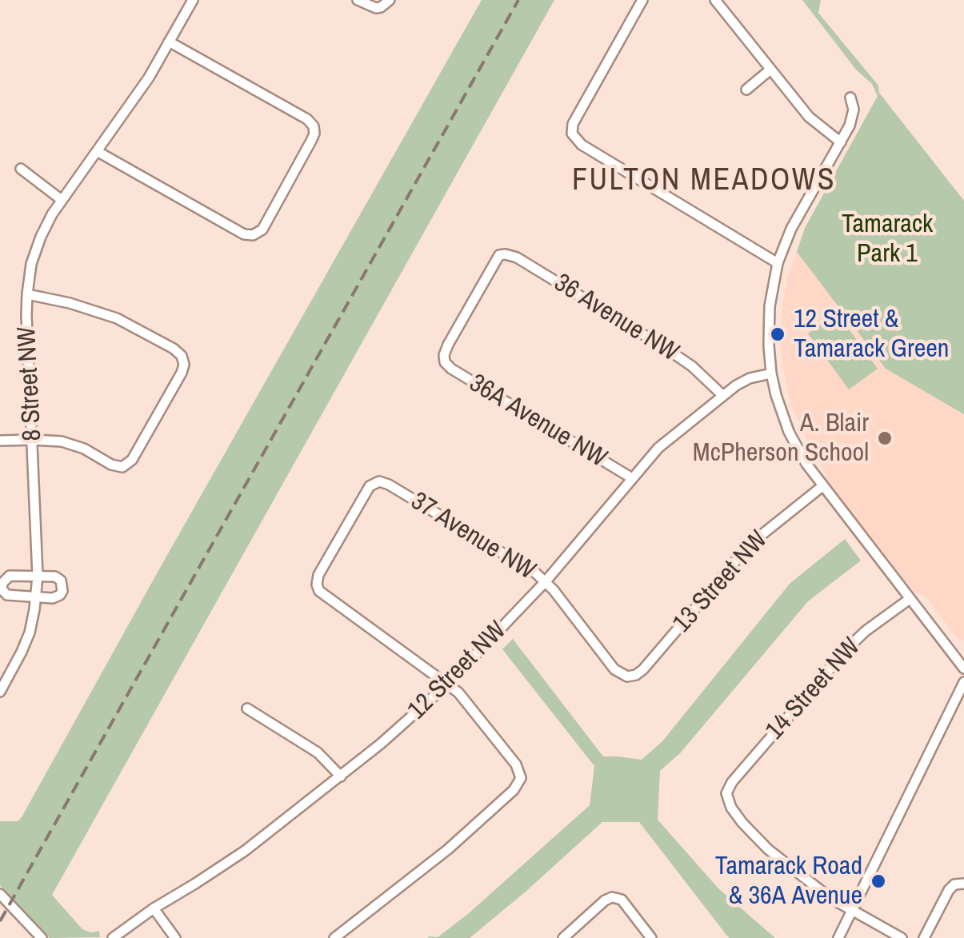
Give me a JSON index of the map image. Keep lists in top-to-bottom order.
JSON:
{
  "streets": {
    "street": [
      "36 Avenue NW",
      "8 Street NW",
      "36A Avenue NW",
      "37 Avenue NW",
      "13 Street NW",
      "12 Street NW",
      "14 Street NW"
    ]
  },
  "crossings": [
    ["36 Avenue NW", "36A Avenue NW"],
    ["36 Avenue NW", "12 Street NW"],
    ["36A Avenue NW", "12 Street NW"],
    ["37 Avenue NW", "13 Street NW"],
    ["37 Avenue NW", "12 Street NW"]
  ],
  "districts": ["FULTON MEADOWS"],
  "parks": ["Tamarack Park 1"],
  "places": ["12 Street & Tamarack Green", "A. Blair McPherson School", "Tamarack Road & 36A Avenue"]
}
